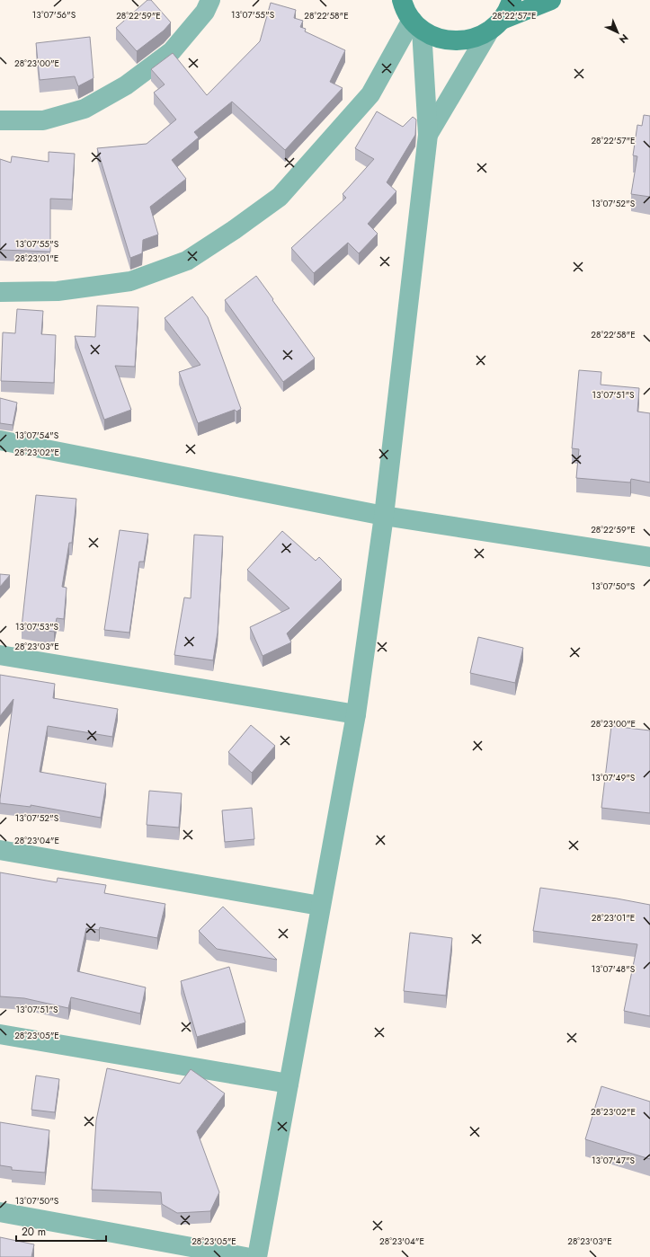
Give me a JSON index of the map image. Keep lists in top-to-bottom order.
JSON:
{
  "scale_bar": "20 m",
  "north": "bottom right",
  "coordinates": [
    "13°07'56\"S",
    "13°07'55\"S",
    "28°22'59\"E",
    "28°22'58\"E",
    "28°22'57\"E",
    "28°23'00\"E",
    "13°07'52\"S",
    "28°23'01\"E",
    "13°07'51\"S",
    "13°07'54\"S",
    "28°23'02\"E",
    "13°07'50\"S",
    "13°07'53\"S",
    "28°23'03\"E",
    "13°07'49\"S",
    "28°23'04\"E",
    "13°07'48\"S",
    "28°23'05\"E",
    "13°07'47\"S"
  ]
}
